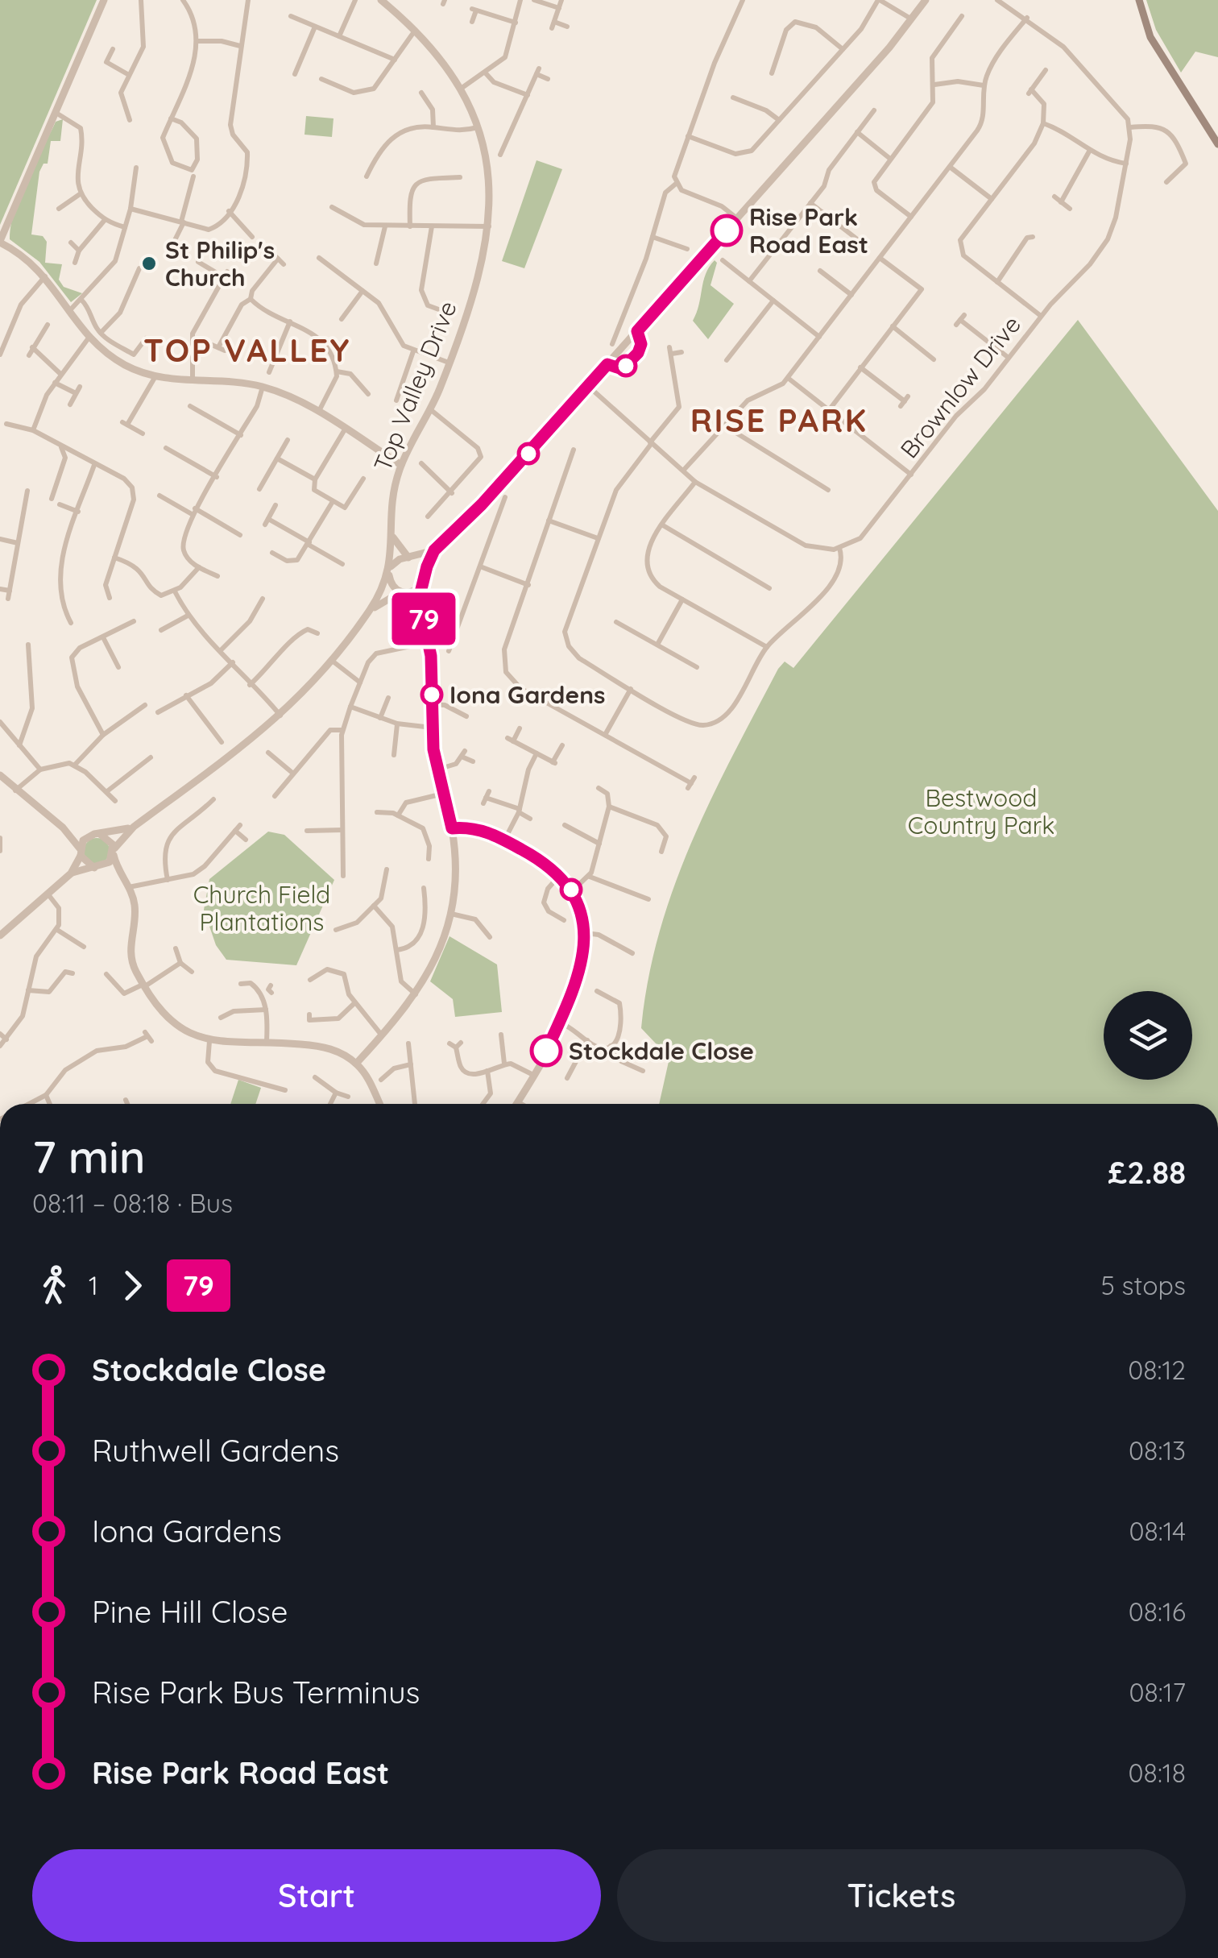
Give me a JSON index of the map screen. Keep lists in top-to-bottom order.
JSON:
{
  "streets": {
    "street": ["Top Valley Drive", "Brownlow Drive"]
  },
  "districts": ["TOP VALLEY", "RISE PARK"],
  "parks": ["Bestwood Country Park", "Church Field Plantations"],
  "places": [
    "Rise Park Road East",
    "St Philip's Church",
    "Iona Gardens",
    "Stockdale Close"
  ],
  "lines": ["bus line 79"],
  "page": {
    "on_map": "79",
    "heading": ["7 min", "08:11 – 08:18 · Bus", "£2.88"],
    "legs": ["1", "79", "5 stops"],
    "list": [
      {
        "name": "Stockdale Close",
        "value": "08:12"
      },
      {
        "name": "Ruthwell Gardens",
        "value": "08:13"
      },
      {
        "name": "Iona Gardens",
        "value": "08:14"
      },
      {
        "name": "Pine Hill Close",
        "value": "08:16"
      },
      {
        "name": "Rise Park Bus Terminus",
        "value": "08:17"
      },
      {
        "name": "Rise Park Road East",
        "value": "08:18"
      }
    ],
    "buttons": ["Start", "Tickets"]
  }
}
